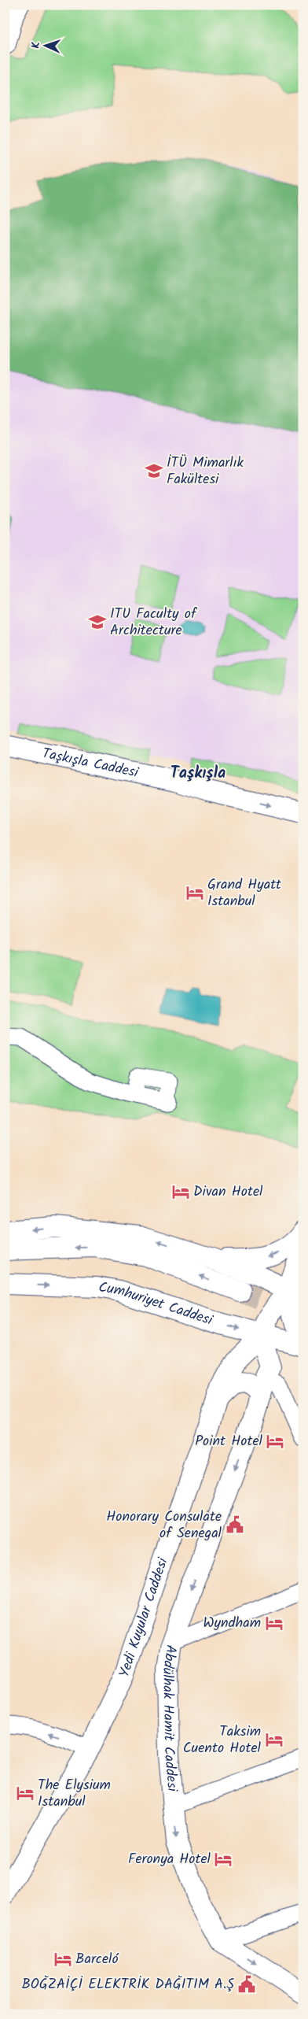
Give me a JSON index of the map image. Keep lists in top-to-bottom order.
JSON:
{
  "streets": {
    "main road": [
      "Taşkışla Caddesi",
      "Cumhuriyet Caddesi",
      "Yedi Kuyular Caddesi",
      "Abdülhak Hamit Caddesi"
    ]
  },
  "crossings": [
    ["Cumhuriyet Caddesi", "Yedi Kuyular Caddesi"],
    ["Cumhuriyet Caddesi", "Abdülhak Hamit Caddesi"],
    ["Yedi Kuyular Caddesi", "Abdülhak Hamit Caddesi"]
  ],
  "one_way": ["Abdülhak Hamit Caddesi"],
  "districts": ["Taşkışla"],
  "places": {
    "school or university": ["İTÜ Mimarlık Fakültesi", "ITU Faculty of Architecture"],
    "hotel": [
      "Grand Hyatt Istanbul",
      "Divan Hotel",
      "Point Hotel",
      "Wyndham",
      "Taksim Cuento Hotel",
      "The Elysium Istanbul",
      "Feronya Hotel",
      "Barceló"
    ],
    "public building": ["Honorary Consulate of Senegal", "BOĞZAİÇİ ELEKTRİK DAĞITIM A.Ş"]
  },
  "north": "left"
}
